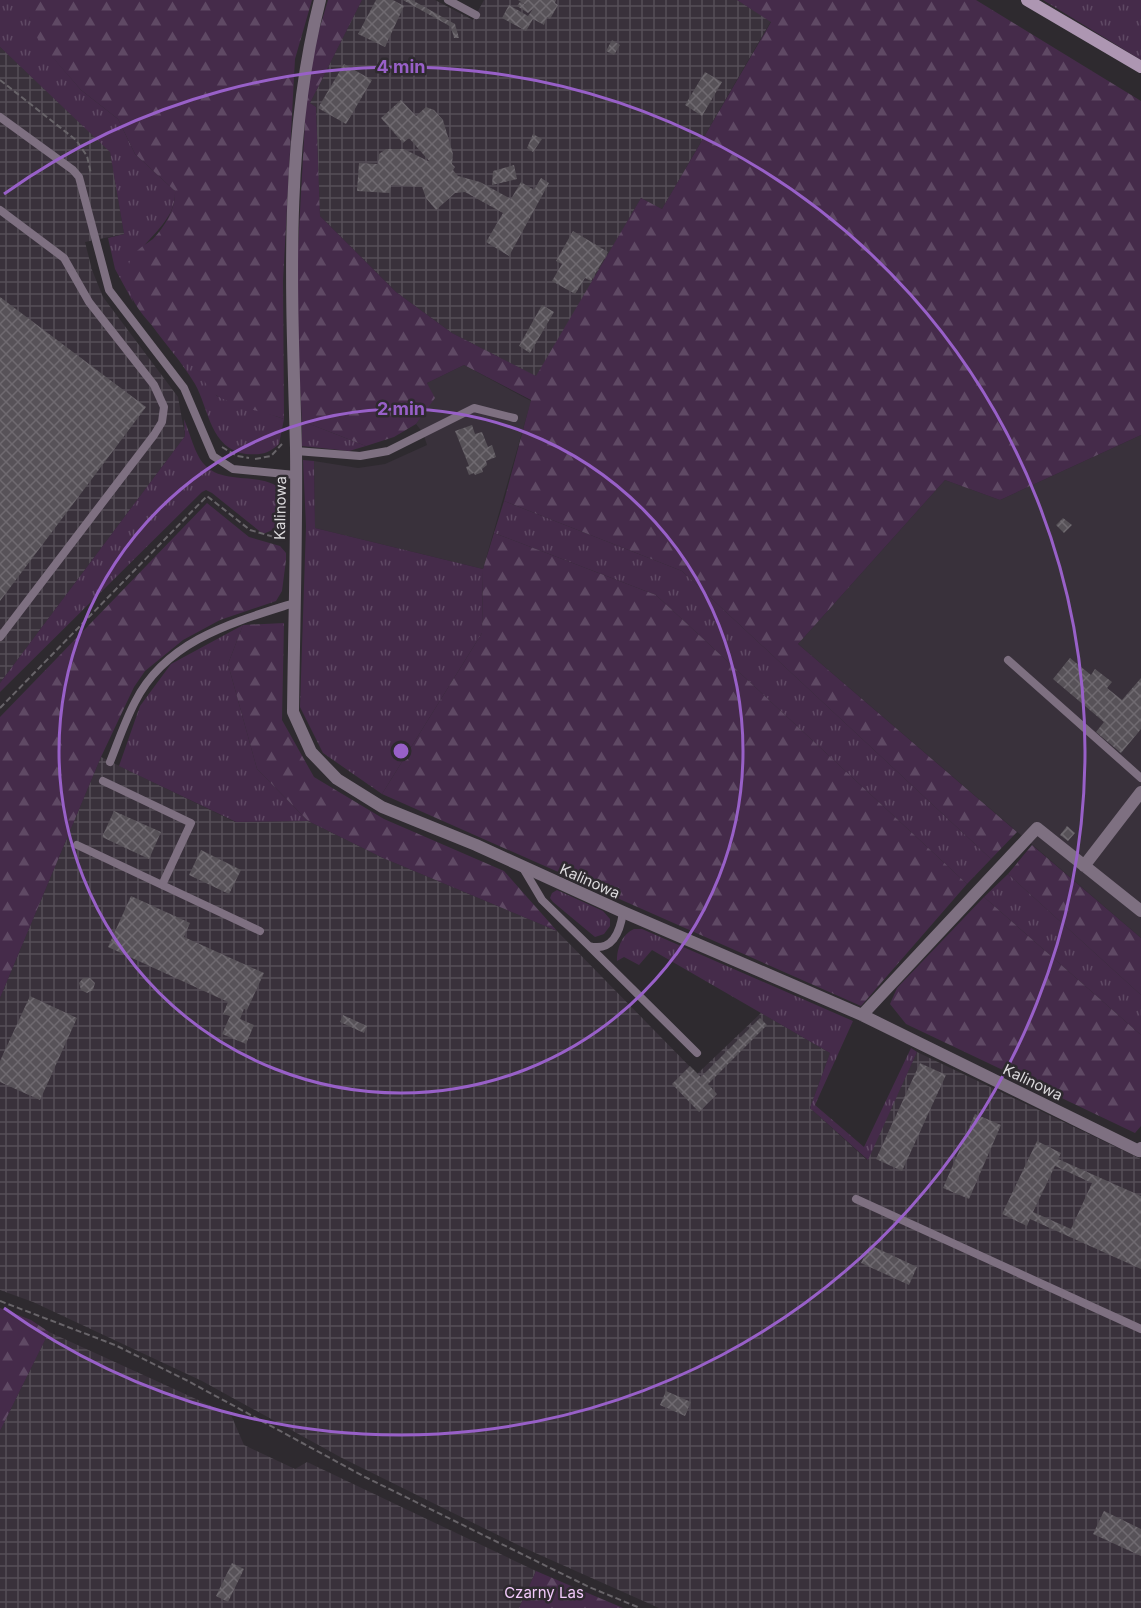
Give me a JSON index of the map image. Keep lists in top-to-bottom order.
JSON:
{
  "streets": {
    "street": ["Kalinowa"]
  },
  "parks": ["Czarny Las"],
  "rings": ["4 min", "2 min"]
}
